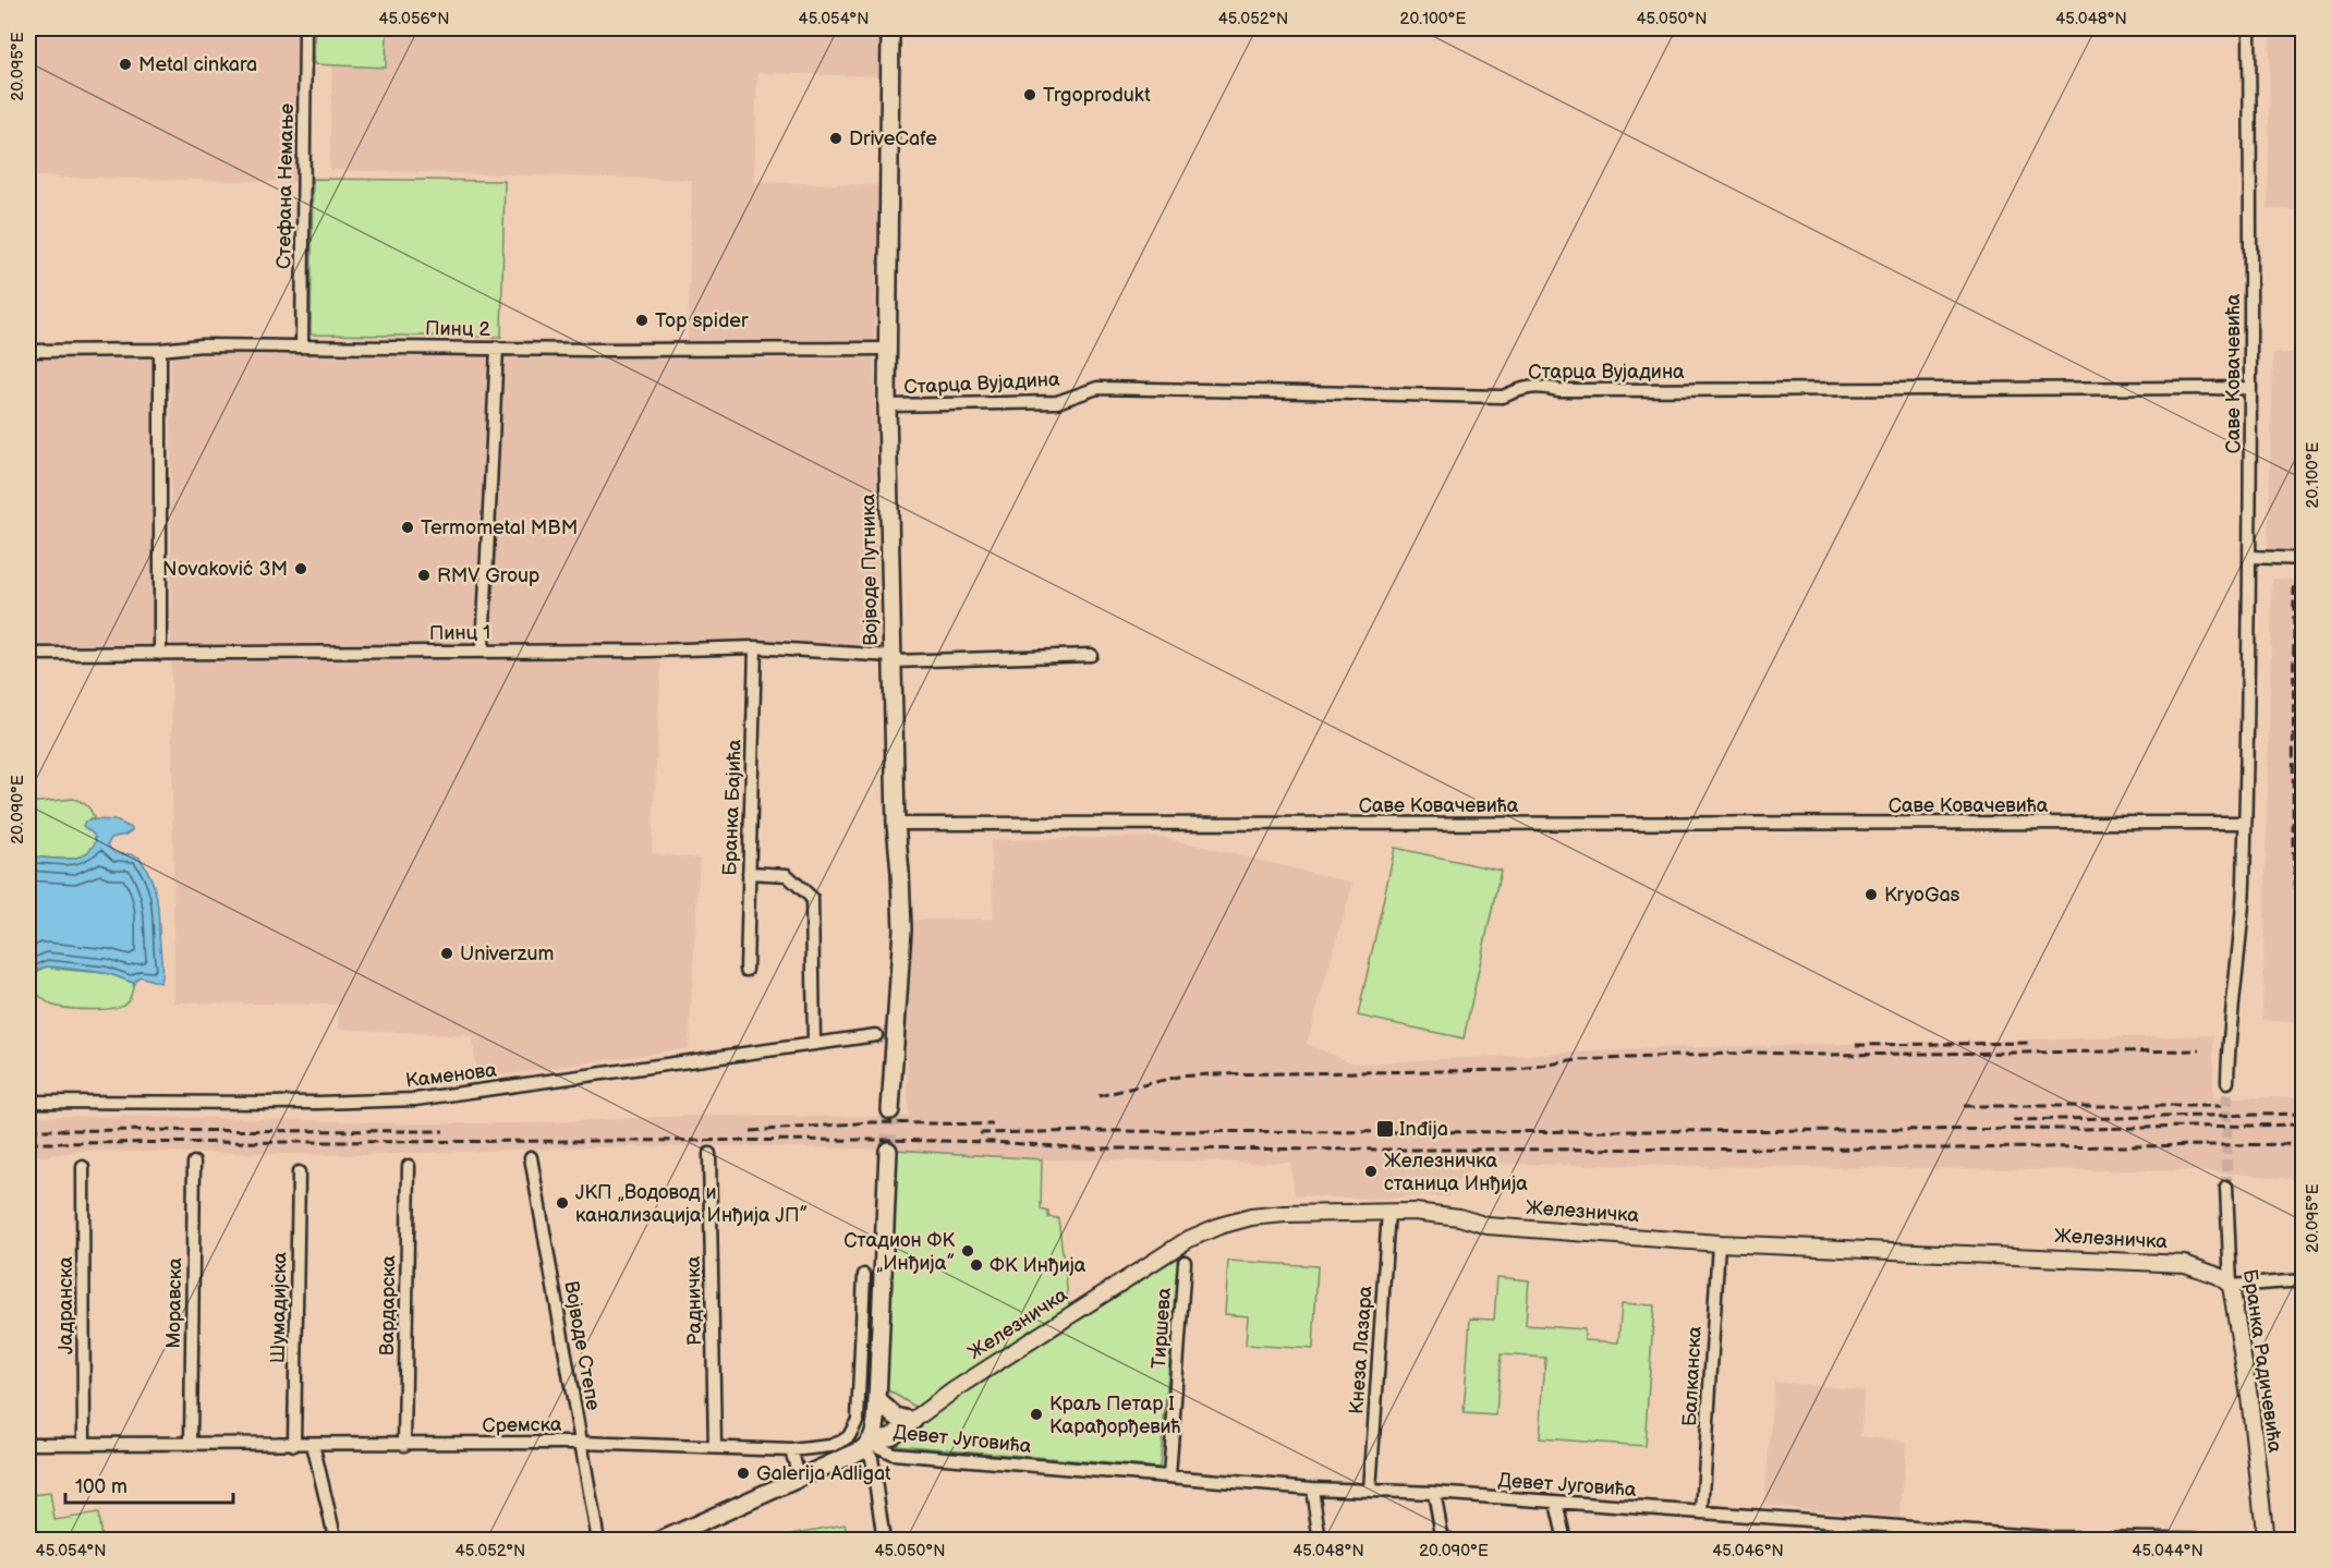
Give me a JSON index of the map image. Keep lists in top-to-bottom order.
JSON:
{
  "streets": {
    "main road": ["Војводе Путника", "Железничка"],
    "street": [
      "Стефана Немање",
      "Пинц 2",
      "Старца Вујадина",
      "Саве Ковачевића",
      "Пинц 1",
      "Бранка Бајића",
      "Каменова",
      "Радничка",
      "Моравска",
      "Јадранска",
      "Вардарска",
      "Шумадијска",
      "Тиршева",
      "Војводе Степе",
      "Кнеза Лазара",
      "Бранка Радичевића",
      "Балканска",
      "Сремска",
      "Девет Југовића"
    ]
  },
  "crossings": [
    ["Стефана Немање", "Пинц 2"],
    ["Пинц 2", "Војводе Путника"],
    ["Старца Вујадина", "Саве Ковачевића"],
    ["Старца Вујадина", "Војводе Путника"],
    ["Саве Ковачевића", "Војводе Путника"],
    ["Војводе Путника", "Пинц 1"],
    ["Пинц 1", "Бранка Бајића"],
    ["Железничка", "Кнеза Лазара"],
    ["Железничка", "Бранка Радичевића"],
    ["Железничка", "Балканска"],
    ["Железничка", "Девет Југовића"],
    ["Радничка", "Сремска"],
    ["Моравска", "Сремска"],
    ["Јадранска", "Сремска"],
    ["Вардарска", "Сремска"],
    ["Шумадијска", "Сремска"],
    ["Тиршева", "Девет Југовића"],
    ["Војводе Степе", "Сремска"],
    ["Кнеза Лазара", "Девет Југовића"],
    ["Бранка Радичевића", "Девет Југовића"],
    ["Балканска", "Девет Југовића"]
  ],
  "places": {
    "other": [
      "Metal cinkara",
      "Trgoprodukt",
      "DriveCafe",
      "Top spider",
      "Termometal MBM",
      "Novaković 3M",
      "RMV Group",
      "KryoGas",
      "Univerzum",
      "Железничка станица Инђија",
      "ЈКП „Водовод и канализација Инђија ЈП”",
      "Стадион ФК „Инђија”",
      "ФК Инђија",
      "Краљ Петар I Карађорђевић",
      "Galerija Adligat"
    ],
    "transit": ["Inđija"]
  },
  "scale_bar": "100 m",
  "coordinates": [
    "45.056°N",
    "45.054°N",
    "45.052°N",
    "20.100°E",
    "45.050°N",
    "45.048°N",
    "20.095°E",
    "20.090°E",
    "45.046°N",
    "45.044°N"
  ]
}
